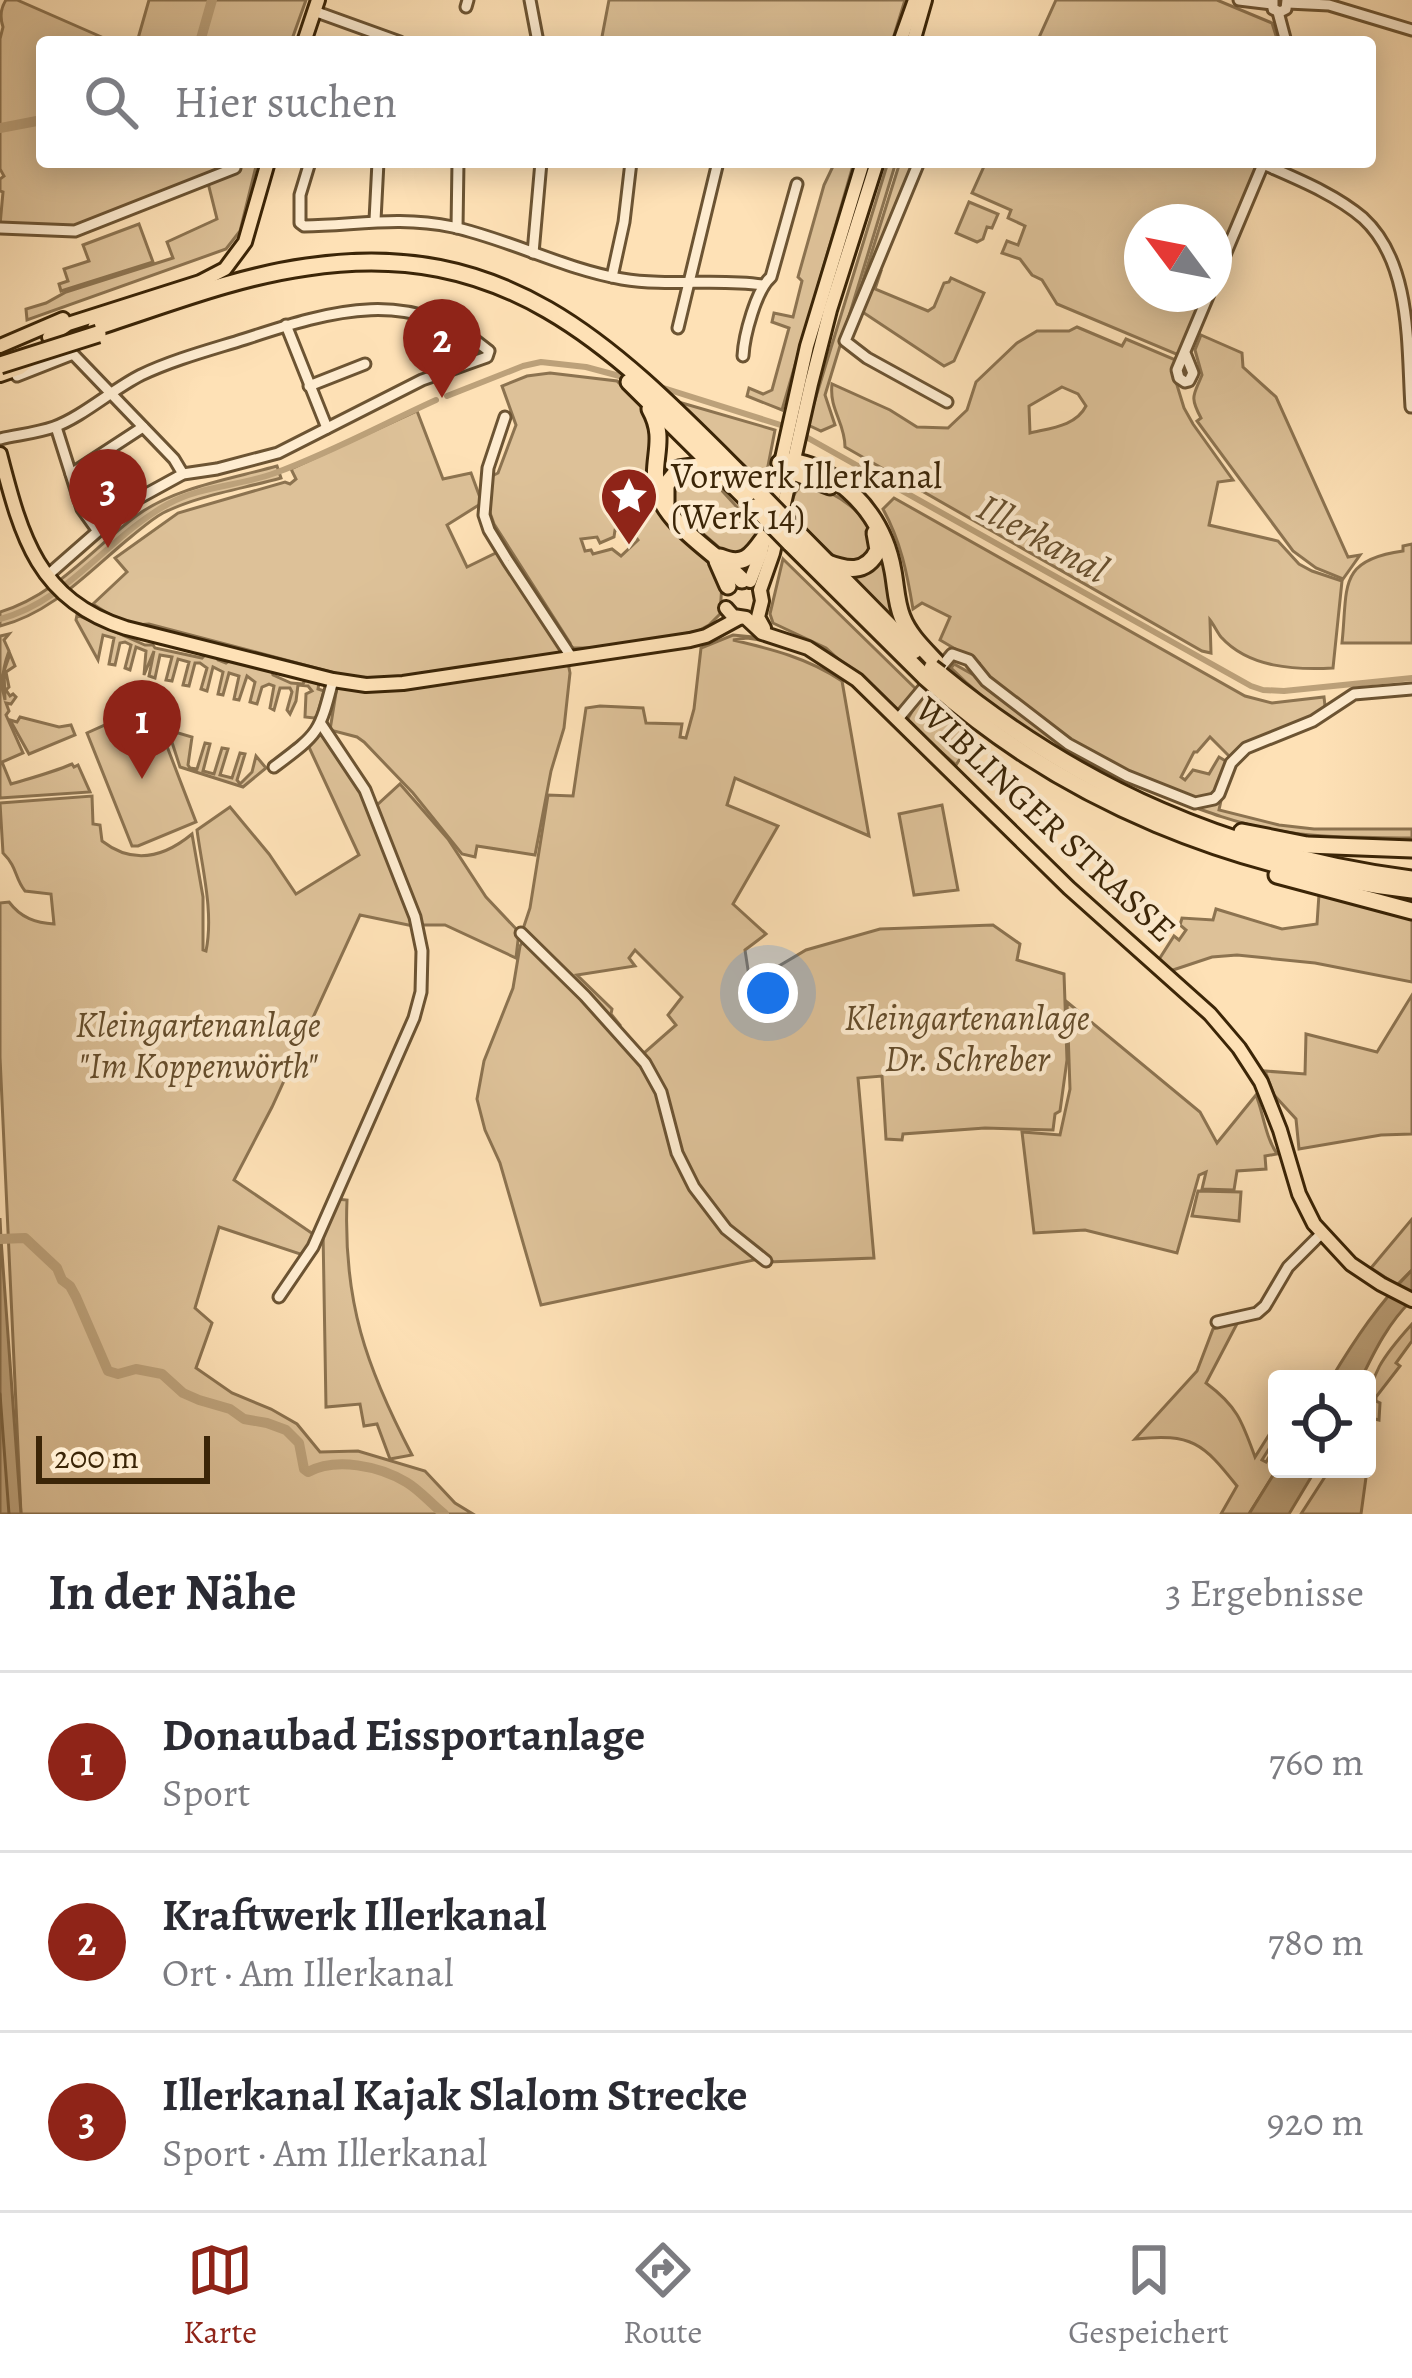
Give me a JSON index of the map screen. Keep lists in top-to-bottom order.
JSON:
{
  "streets": {
    "main road": ["WIBLINGER STRASSE"]
  },
  "water": ["Illerkanal"],
  "parks": ["Kleingartenanlage Dr. Schreber", "Kleingartenanlage \"Im Koppenwörth\""],
  "places": {
    "place": ["Vorwerk Illerkanal (Werk 14)"]
  },
  "scale_bar": "200 m",
  "north": "top left",
  "page": {
    "search": "Hier suchen",
    "pins": ["2", "3", "1"],
    "scale": "200 m",
    "heading": ["In der Nähe", "3 Ergebnisse"],
    "list": [
      {
        "mark": "1",
        "name": "Donaubad Eissportanlage",
        "note": "Sport",
        "value": "760 m"
      },
      {
        "mark": "2",
        "name": "Kraftwerk Illerkanal",
        "note": "Ort · Am Illerkanal",
        "value": "780 m"
      },
      {
        "mark": "3",
        "name": "Illerkanal Kajak Slalom Strecke",
        "note": "Sport · Am Illerkanal",
        "value": "920 m"
      }
    ],
    "nav": ["Karte", "Route", "Gespeichert"]
  }
}
